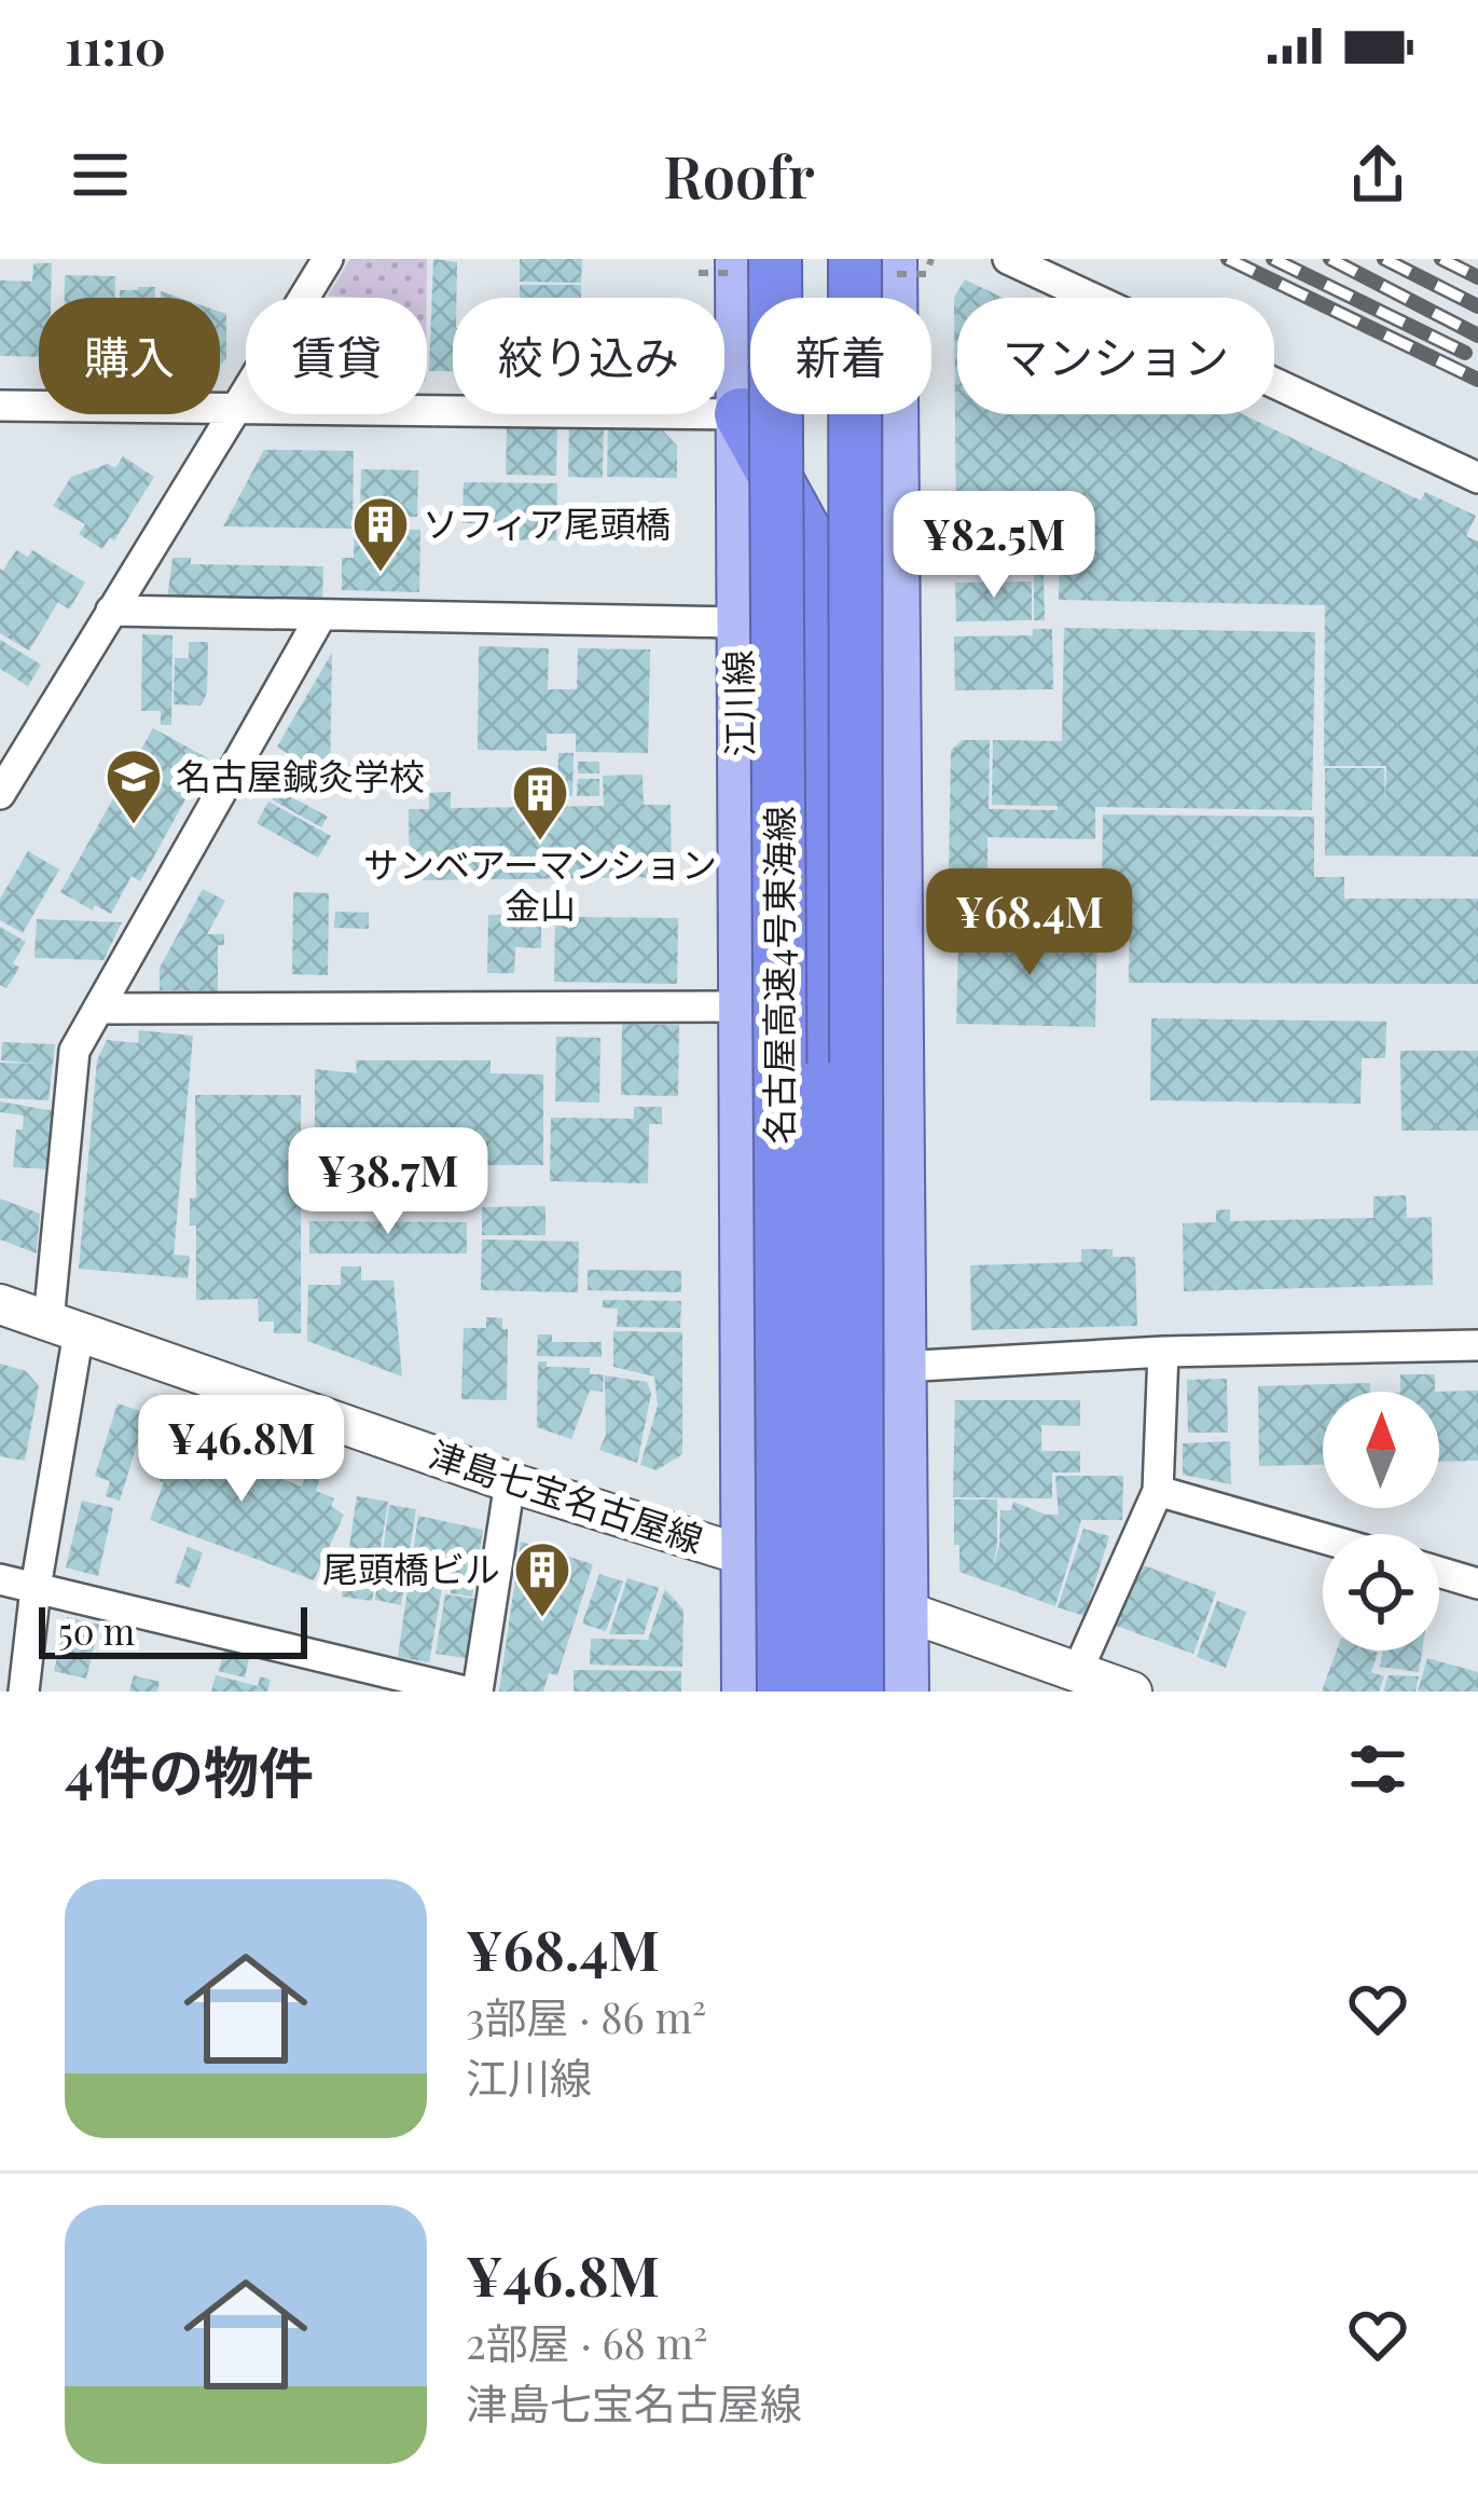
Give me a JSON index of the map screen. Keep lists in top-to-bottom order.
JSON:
{
  "streets": {
    "highway": ["名古屋高速4号東海線"],
    "main road": ["江川線", "津島七宝名古屋線"]
  },
  "crossings": [
    ["江川線", "津島七宝名古屋線"]
  ],
  "places": {
    "building": ["ソフィア尾頭橋", "サンベアーマンション 金山", "尾頭橋ビル"],
    "school or university": ["名古屋鍼灸学校"]
  },
  "scale_bar": "50 m",
  "north": "top",
  "page": {
    "status": "11:10",
    "header": "Roofr",
    "chip": [
      "購入",
      "賃貸",
      "絞り込み",
      "新着",
      "マンション"
    ],
    "price": [
      "¥82.5M",
      "¥68.4M",
      "¥38.7M",
      "¥46.8M"
    ],
    "scale": "50 m",
    "heading": "4件の物件",
    "list": [
      {
        "name": "¥68.4M",
        "note": "3部屋 · 86 m² · 江川線"
      },
      {
        "name": "¥46.8M",
        "note": "2部屋 · 68 m² · 津島七宝名古屋線"
      }
    ]
  }
}
